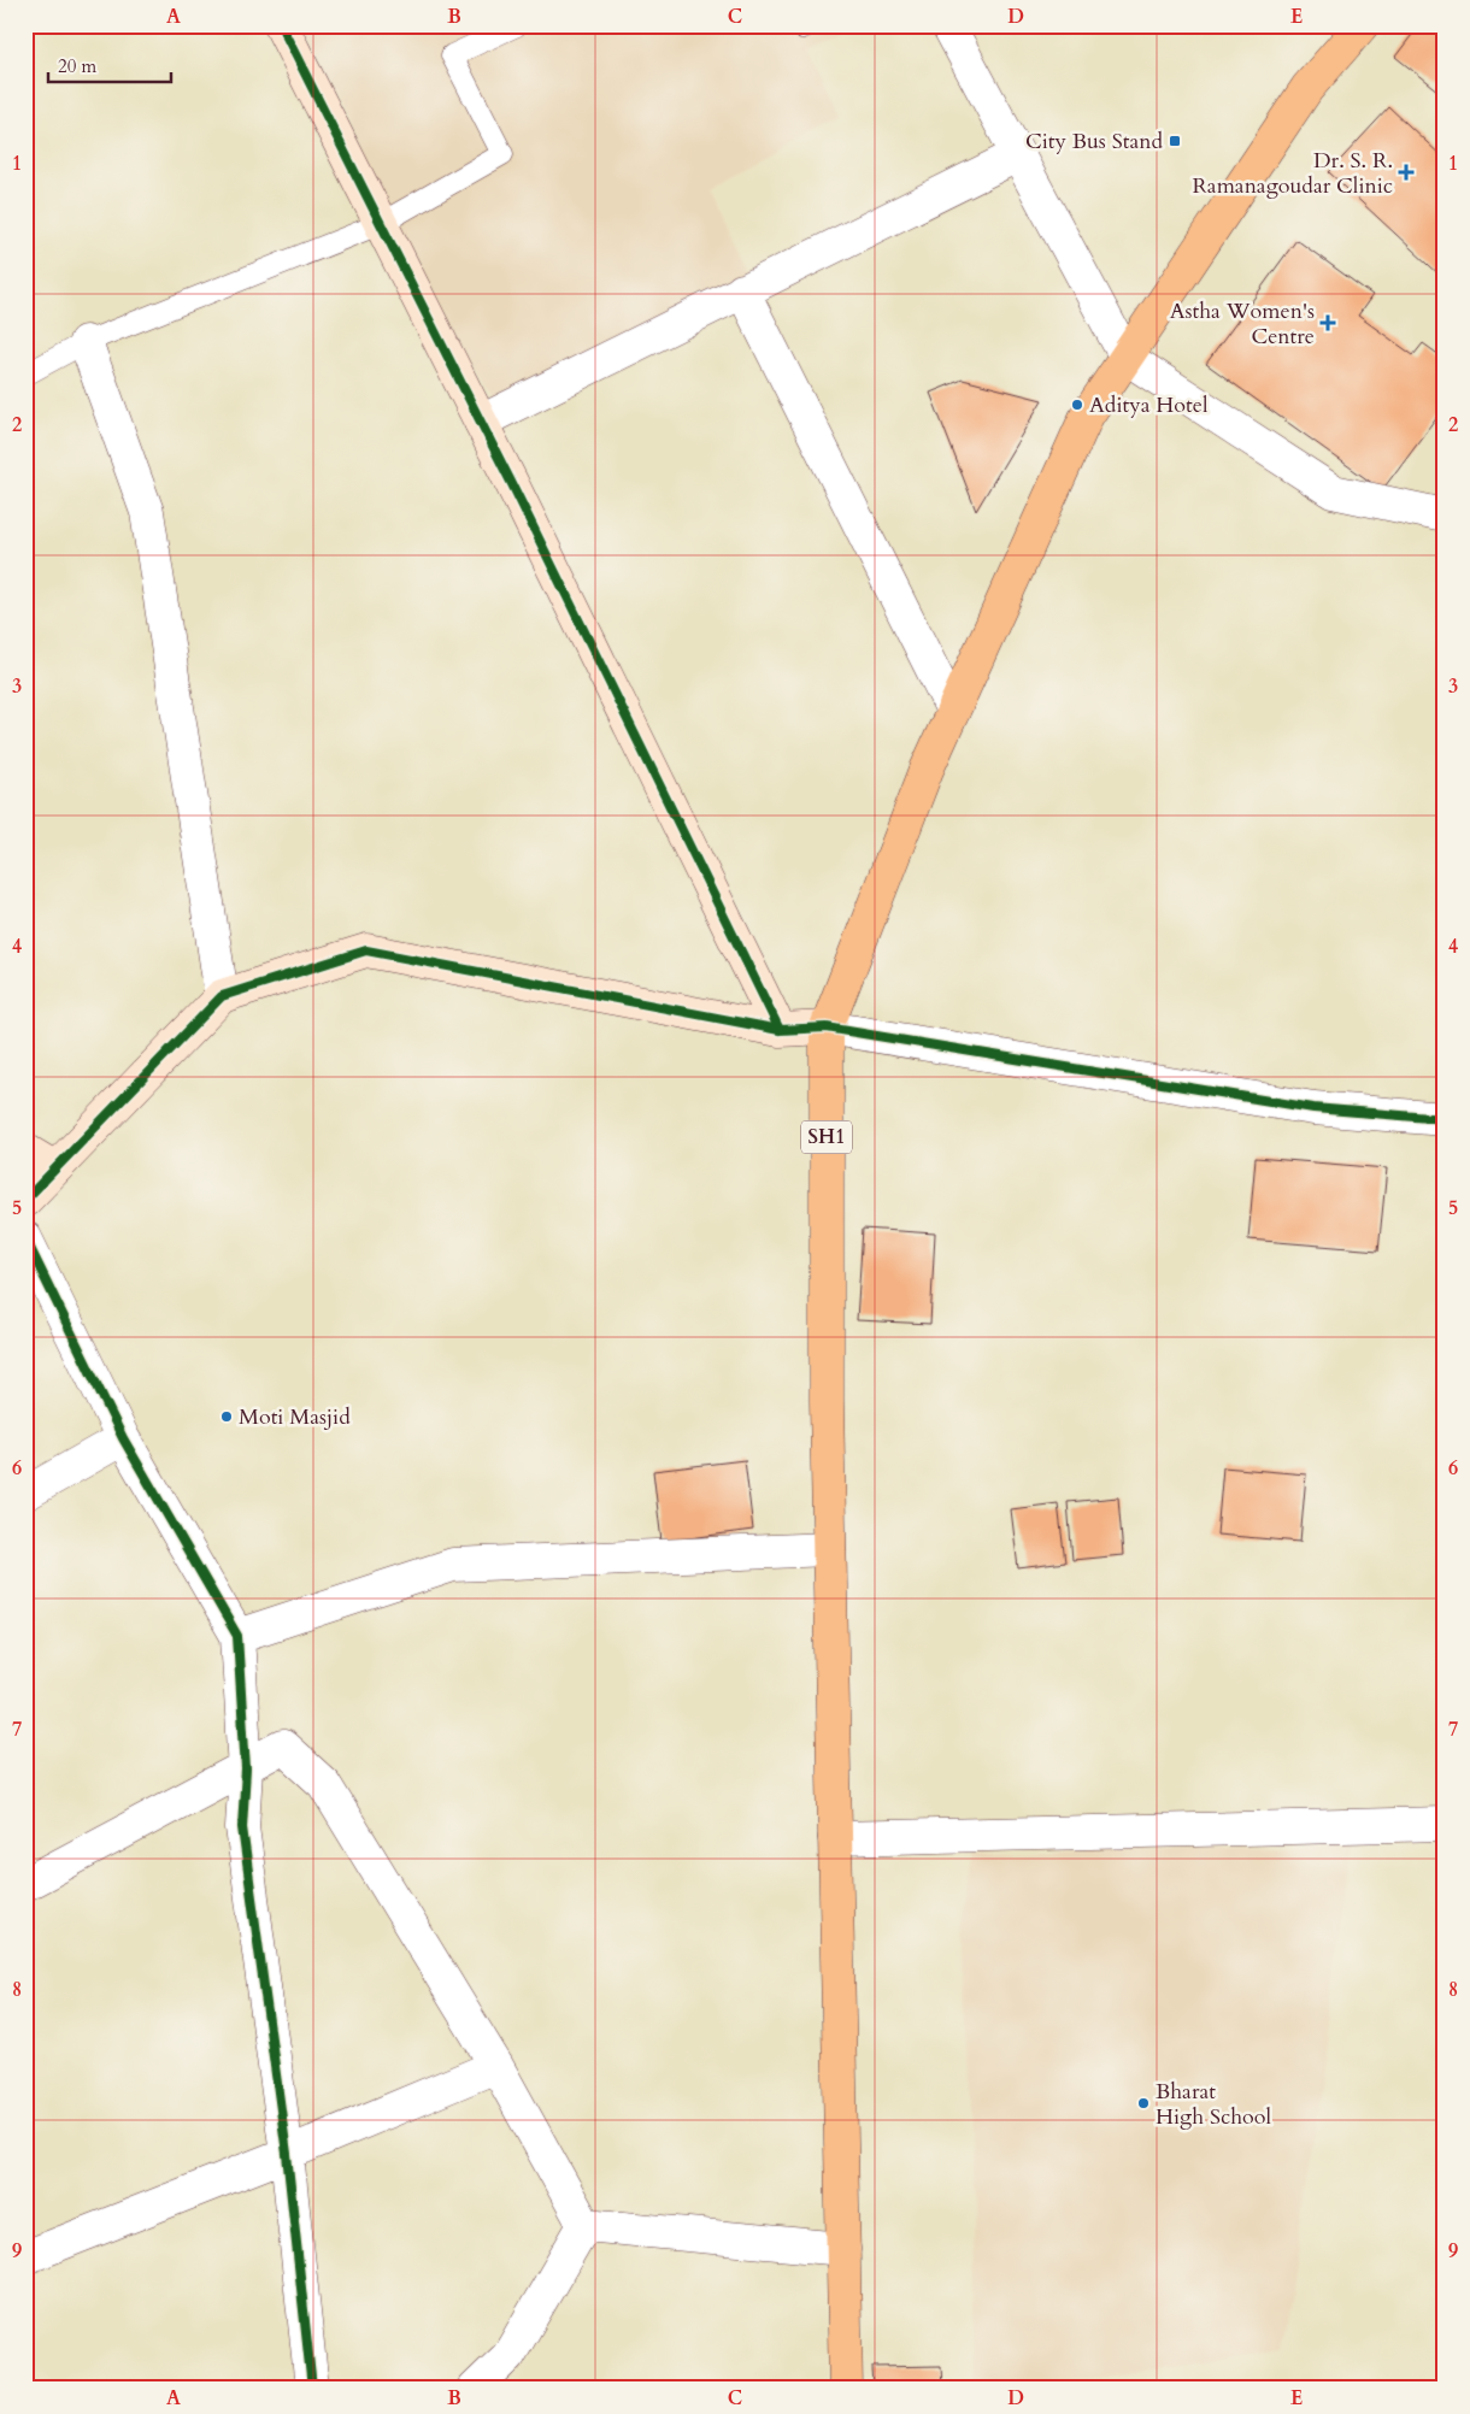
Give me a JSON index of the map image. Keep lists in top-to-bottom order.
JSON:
{
  "streets": {
    "main road": ["SH1"]
  },
  "places": {
    "transit": ["City Bus Stand"],
    "health": ["Dr. S. R. Ramanagoudar Clinic", "Astha Women's Centre"],
    "other": ["Aditya Hotel", "Moti Masjid", "Bharat High School"]
  },
  "scale_bar": "20 m",
  "grid": {
    "columns": [
      "A",
      "B",
      "C",
      "D",
      "E"
    ],
    "rows": [
      "1",
      "2",
      "3",
      "4",
      "5",
      "6",
      "7",
      "8",
      "9"
    ]
  }
}
